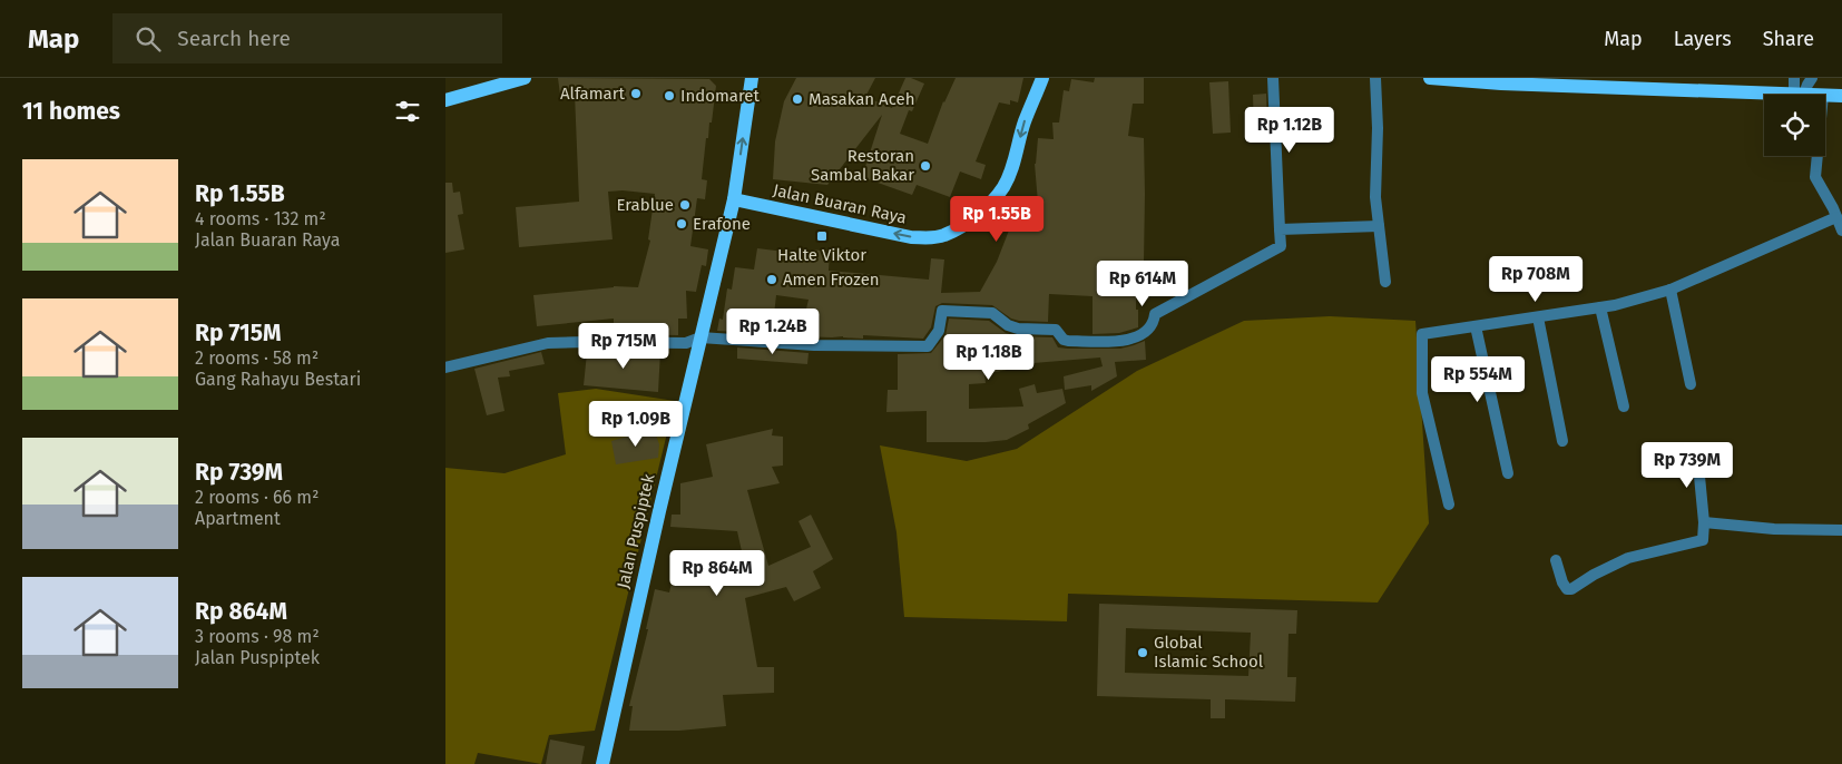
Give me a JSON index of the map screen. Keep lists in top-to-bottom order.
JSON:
{
  "streets": {
    "main road": ["Jalan Buaran Raya", "Jalan Puspiptek"]
  },
  "crossings": [
    ["Jalan Buaran Raya", "Jalan Puspiptek"]
  ],
  "one_way": ["Jalan Buaran Raya"],
  "places": {
    "other": [
      "Alfamart",
      "Indomaret",
      "Masakan Aceh",
      "Restoran Sambal Bakar",
      "Erablue",
      "Erafone",
      "Amen Frozen",
      "Global Islamic School"
    ],
    "transit": ["Halte Viktor"]
  },
  "page": {
    "header": "Map",
    "search": "Search here",
    "nav": ["Map", "Layers", "Share"],
    "heading": "11 homes",
    "price": [
      "Rp 1.12B",
      "Rp 1.55B",
      "Rp 708M",
      "Rp 614M",
      "Rp 1.24B",
      "Rp 715M",
      "Rp 1.18B",
      "Rp 554M",
      "Rp 1.09B",
      "Rp 739M",
      "Rp 864M"
    ],
    "list": [
      {
        "name": "Rp 1.55B",
        "note": "4 rooms · 132 m² · Jalan Buaran Raya"
      },
      {
        "name": "Rp 715M",
        "note": "2 rooms · 58 m² · Gang Rahayu Bestari"
      },
      {
        "name": "Rp 739M",
        "note": "2 rooms · 66 m² · Apartment"
      },
      {
        "name": "Rp 864M",
        "note": "3 rooms · 98 m² · Jalan Puspiptek"
      }
    ]
  }
}
